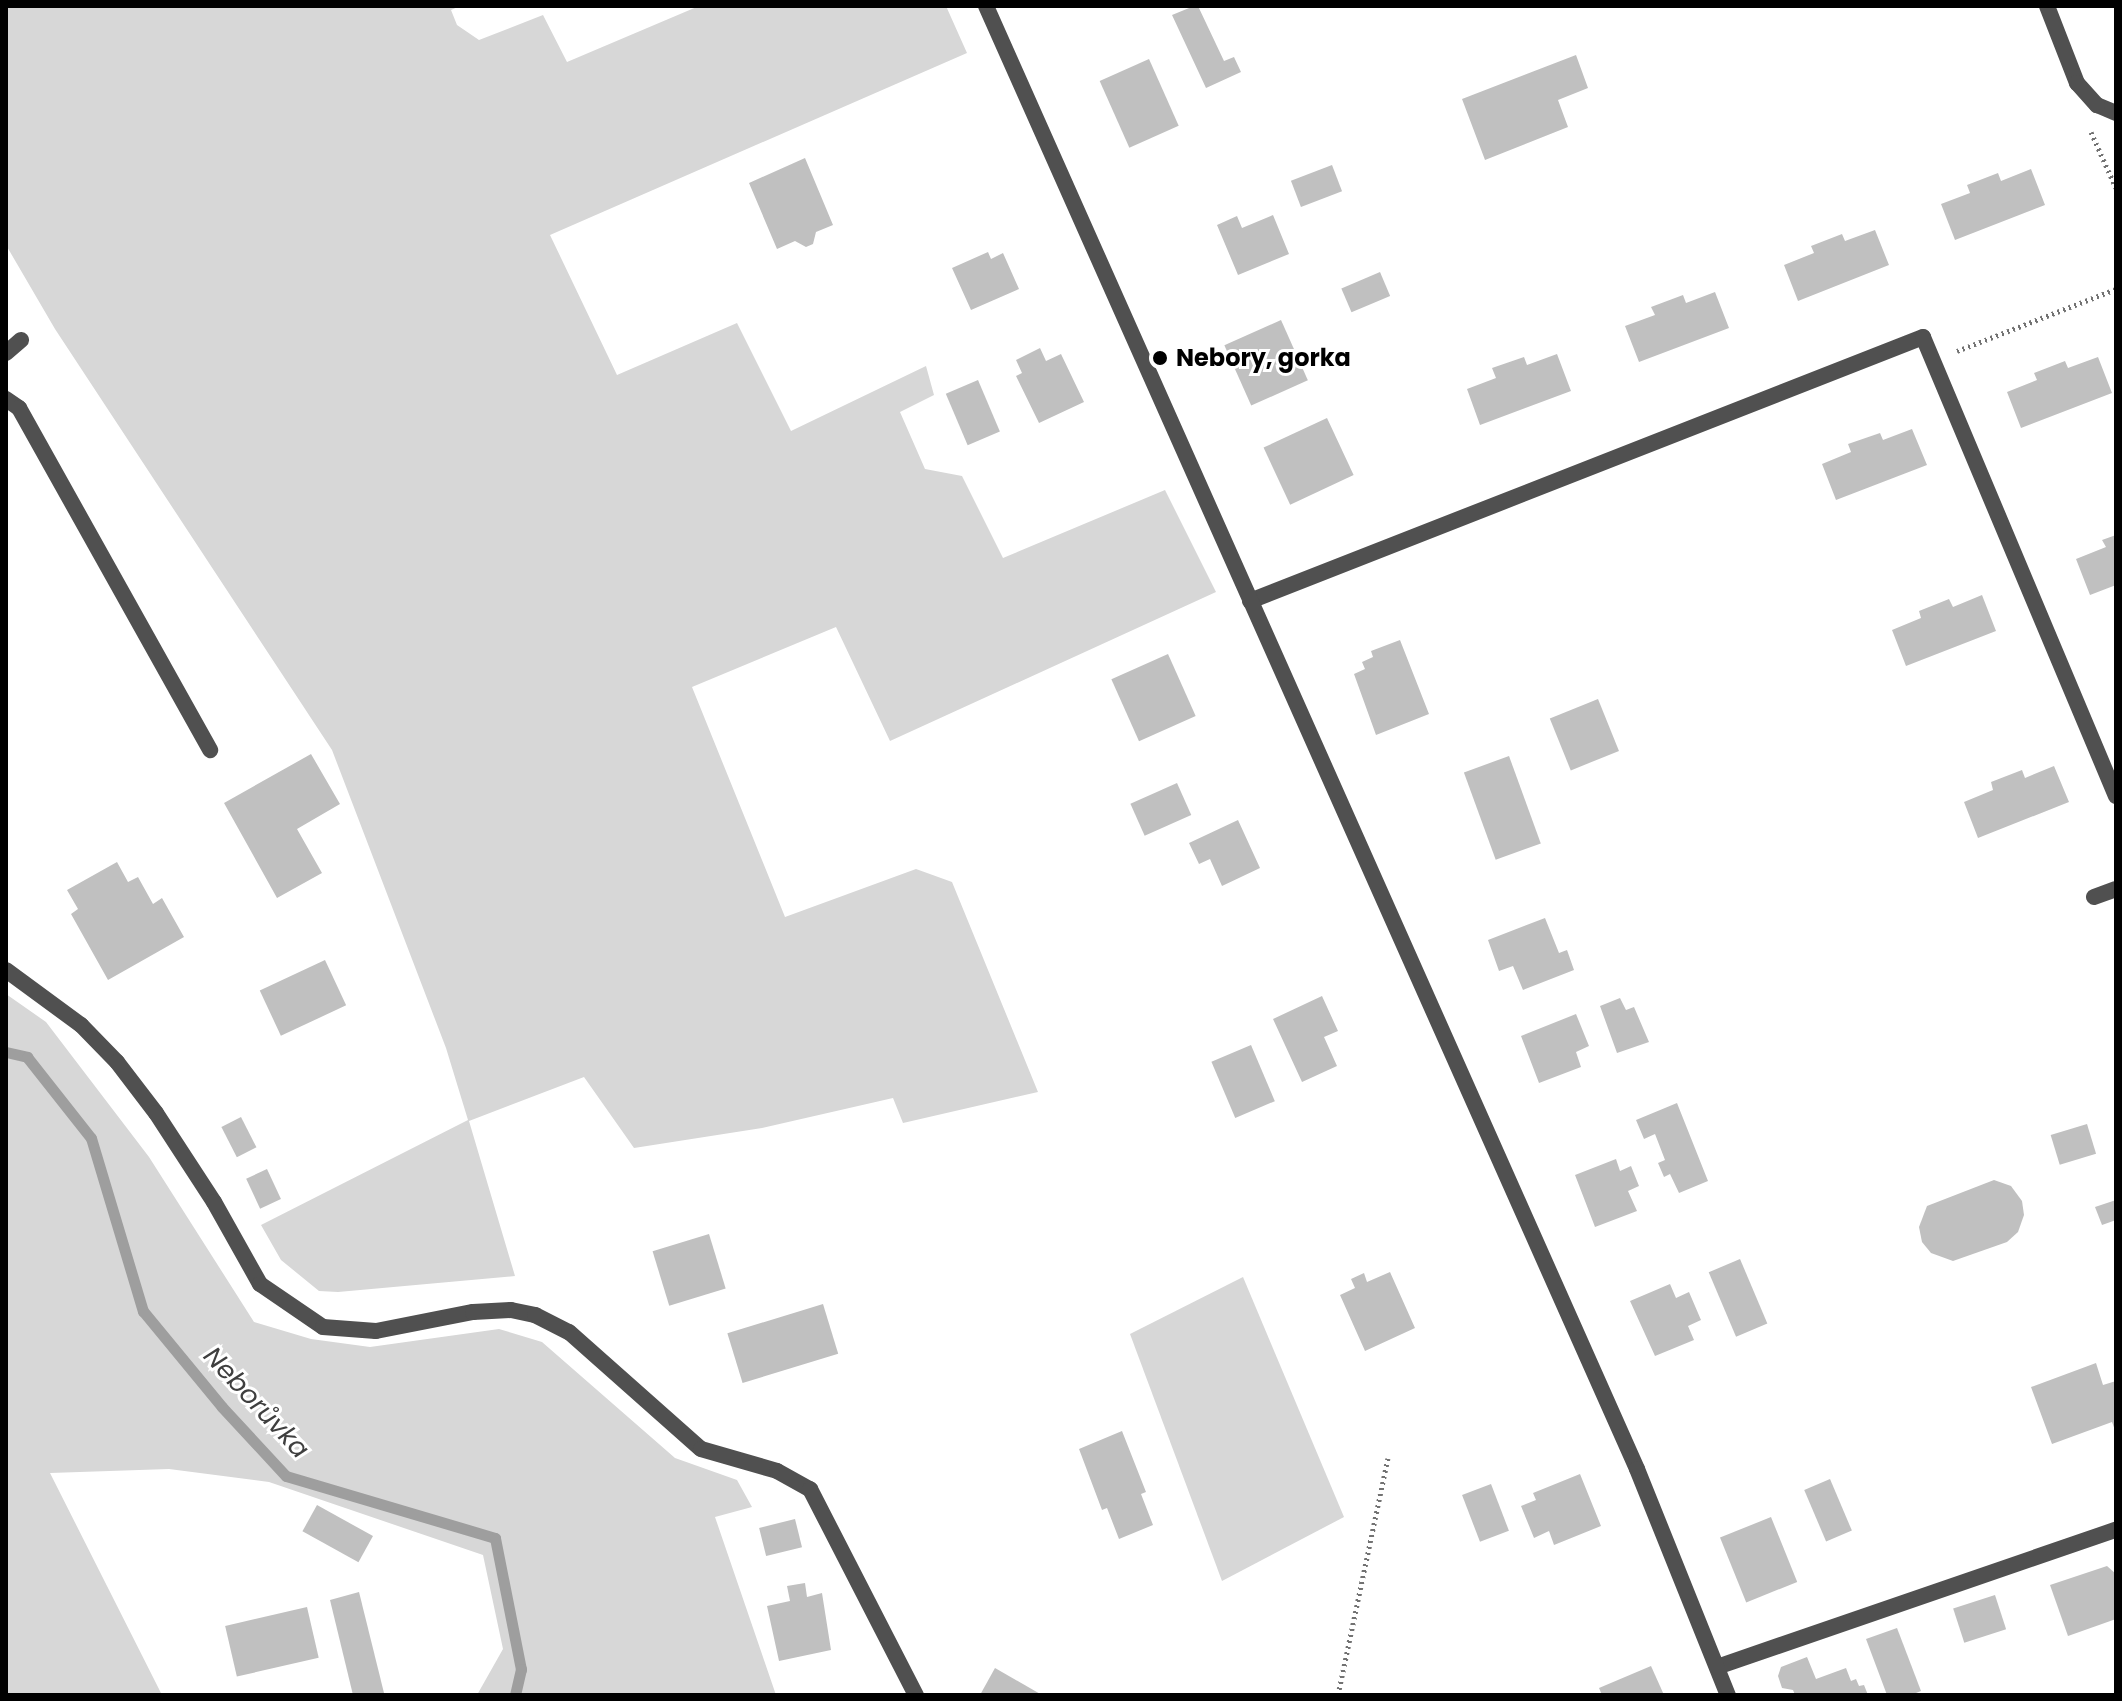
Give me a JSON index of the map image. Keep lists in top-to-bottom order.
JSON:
{
  "water": ["Neborůvka"],
  "places": ["Nebory, gorka"]
}
